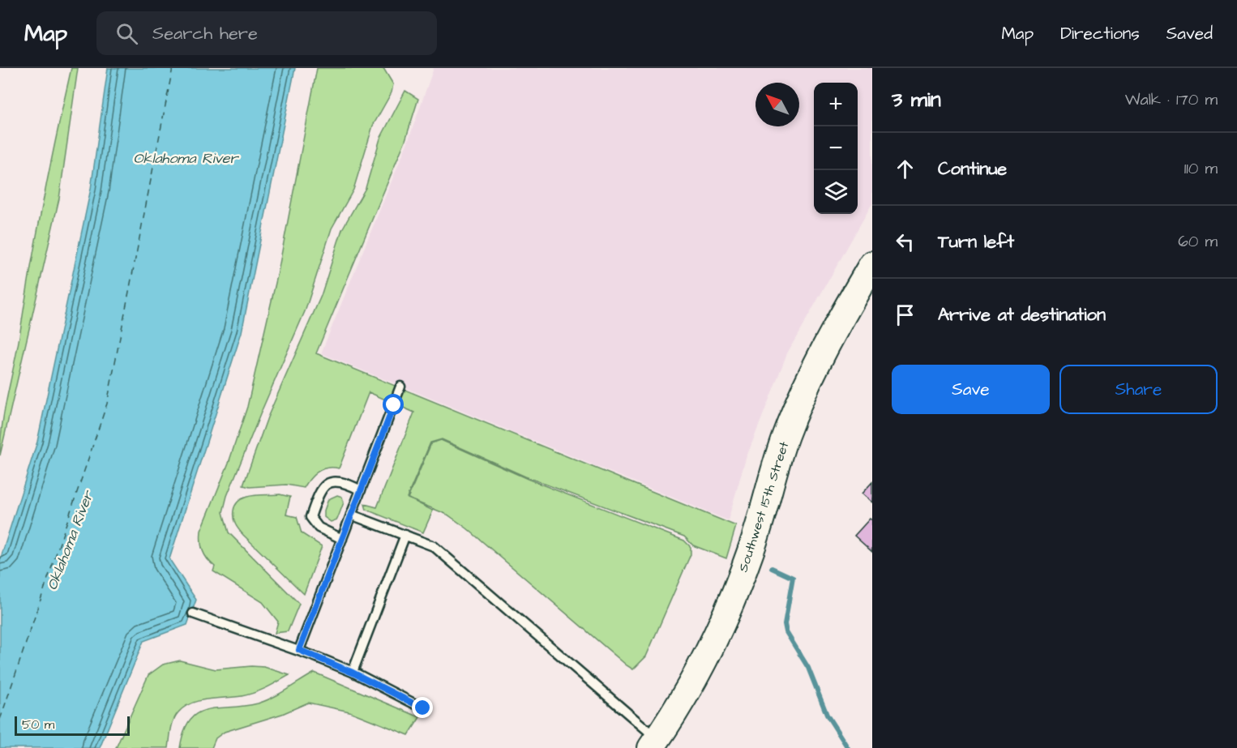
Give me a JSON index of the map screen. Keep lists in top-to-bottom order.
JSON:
{
  "streets": {
    "main road": ["Southwest 15th Street"]
  },
  "water": ["Oklahoma River"],
  "scale_bar": "50 m",
  "north": "top left",
  "page": {
    "header": "Map",
    "search": "Search here",
    "nav": ["Map", "Directions", "Saved"],
    "heading": ["3 min", "Walk · 170 m"],
    "map_buttons": ["+", "−"],
    "list": [
      ["Continue", "110 m"],
      ["Turn left", "60 m"],
      "Arrive at destination"
    ],
    "buttons": ["Save", "Share"],
    "scale": "50 m"
  }
}
